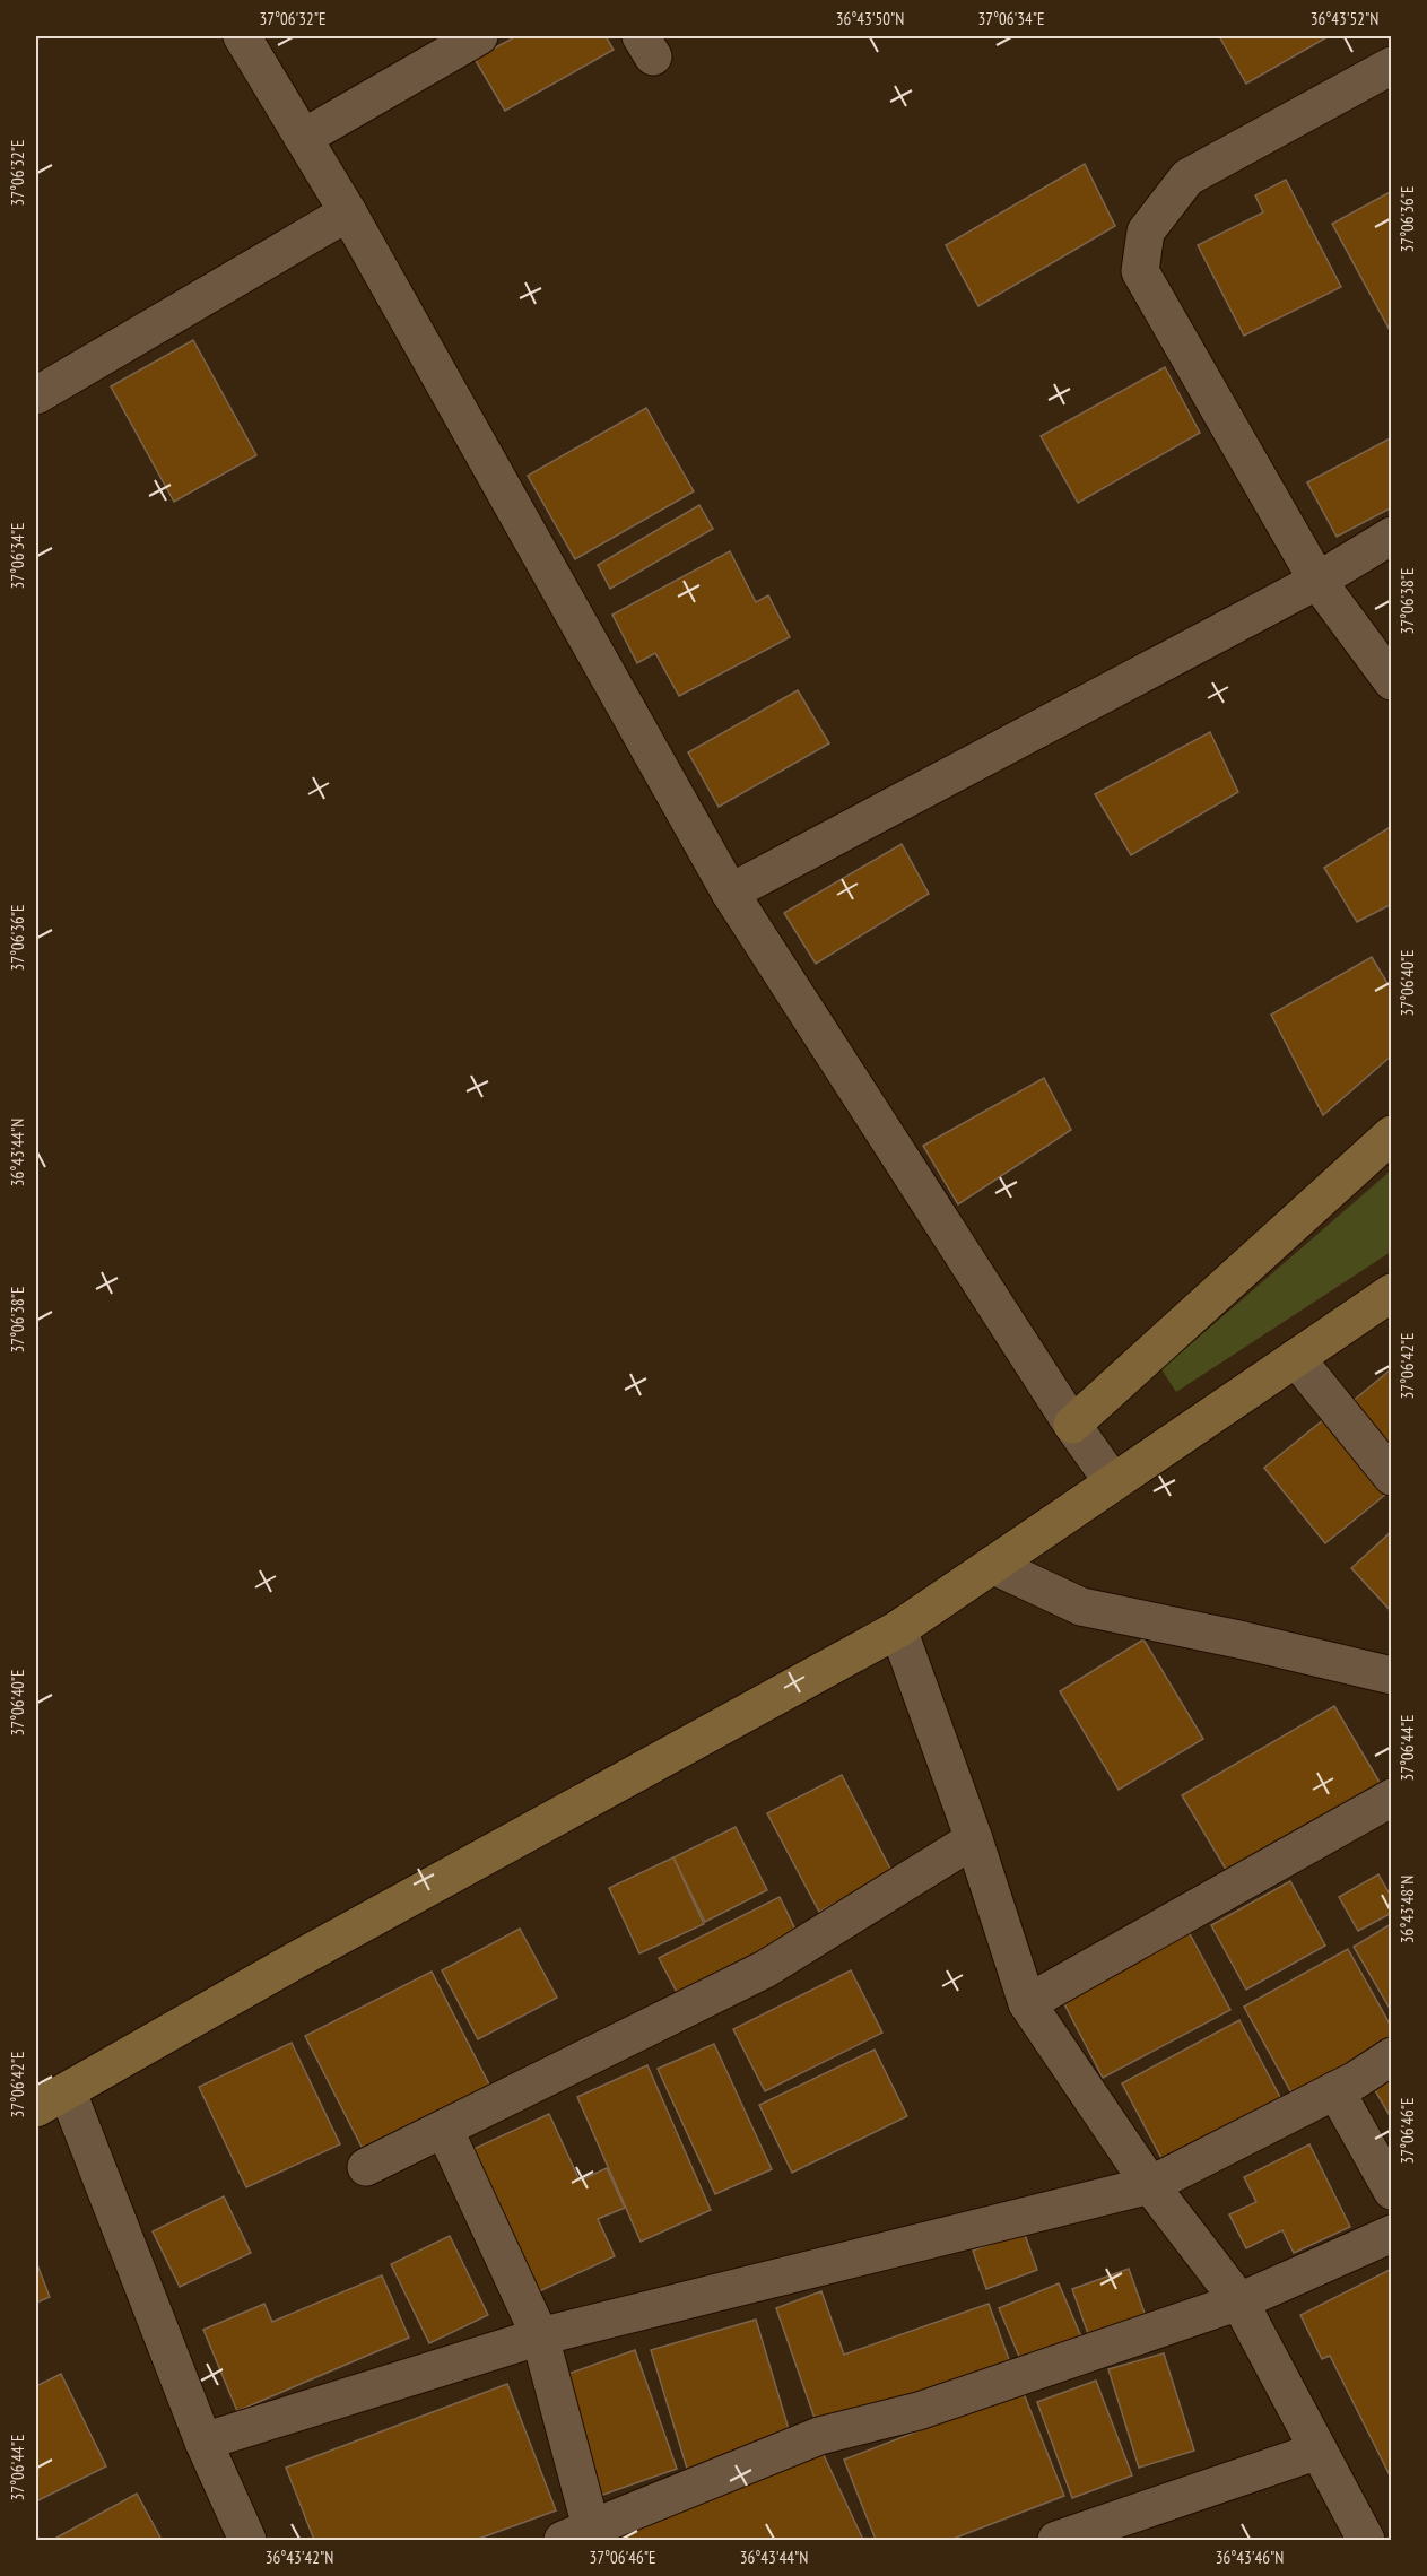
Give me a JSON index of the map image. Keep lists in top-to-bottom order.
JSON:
{
  "coordinates": [
    "37°06'32\"E",
    "36°43'50\"N",
    "37°06'34\"E",
    "36°43'52\"N",
    "37°06'36\"E",
    "37°06'38\"E",
    "37°06'40\"E",
    "36°43'44\"N",
    "37°06'42\"E",
    "37°06'44\"E",
    "36°43'48\"N",
    "37°06'46\"E",
    "36°43'42\"N",
    "36°43'46\"N"
  ]
}
